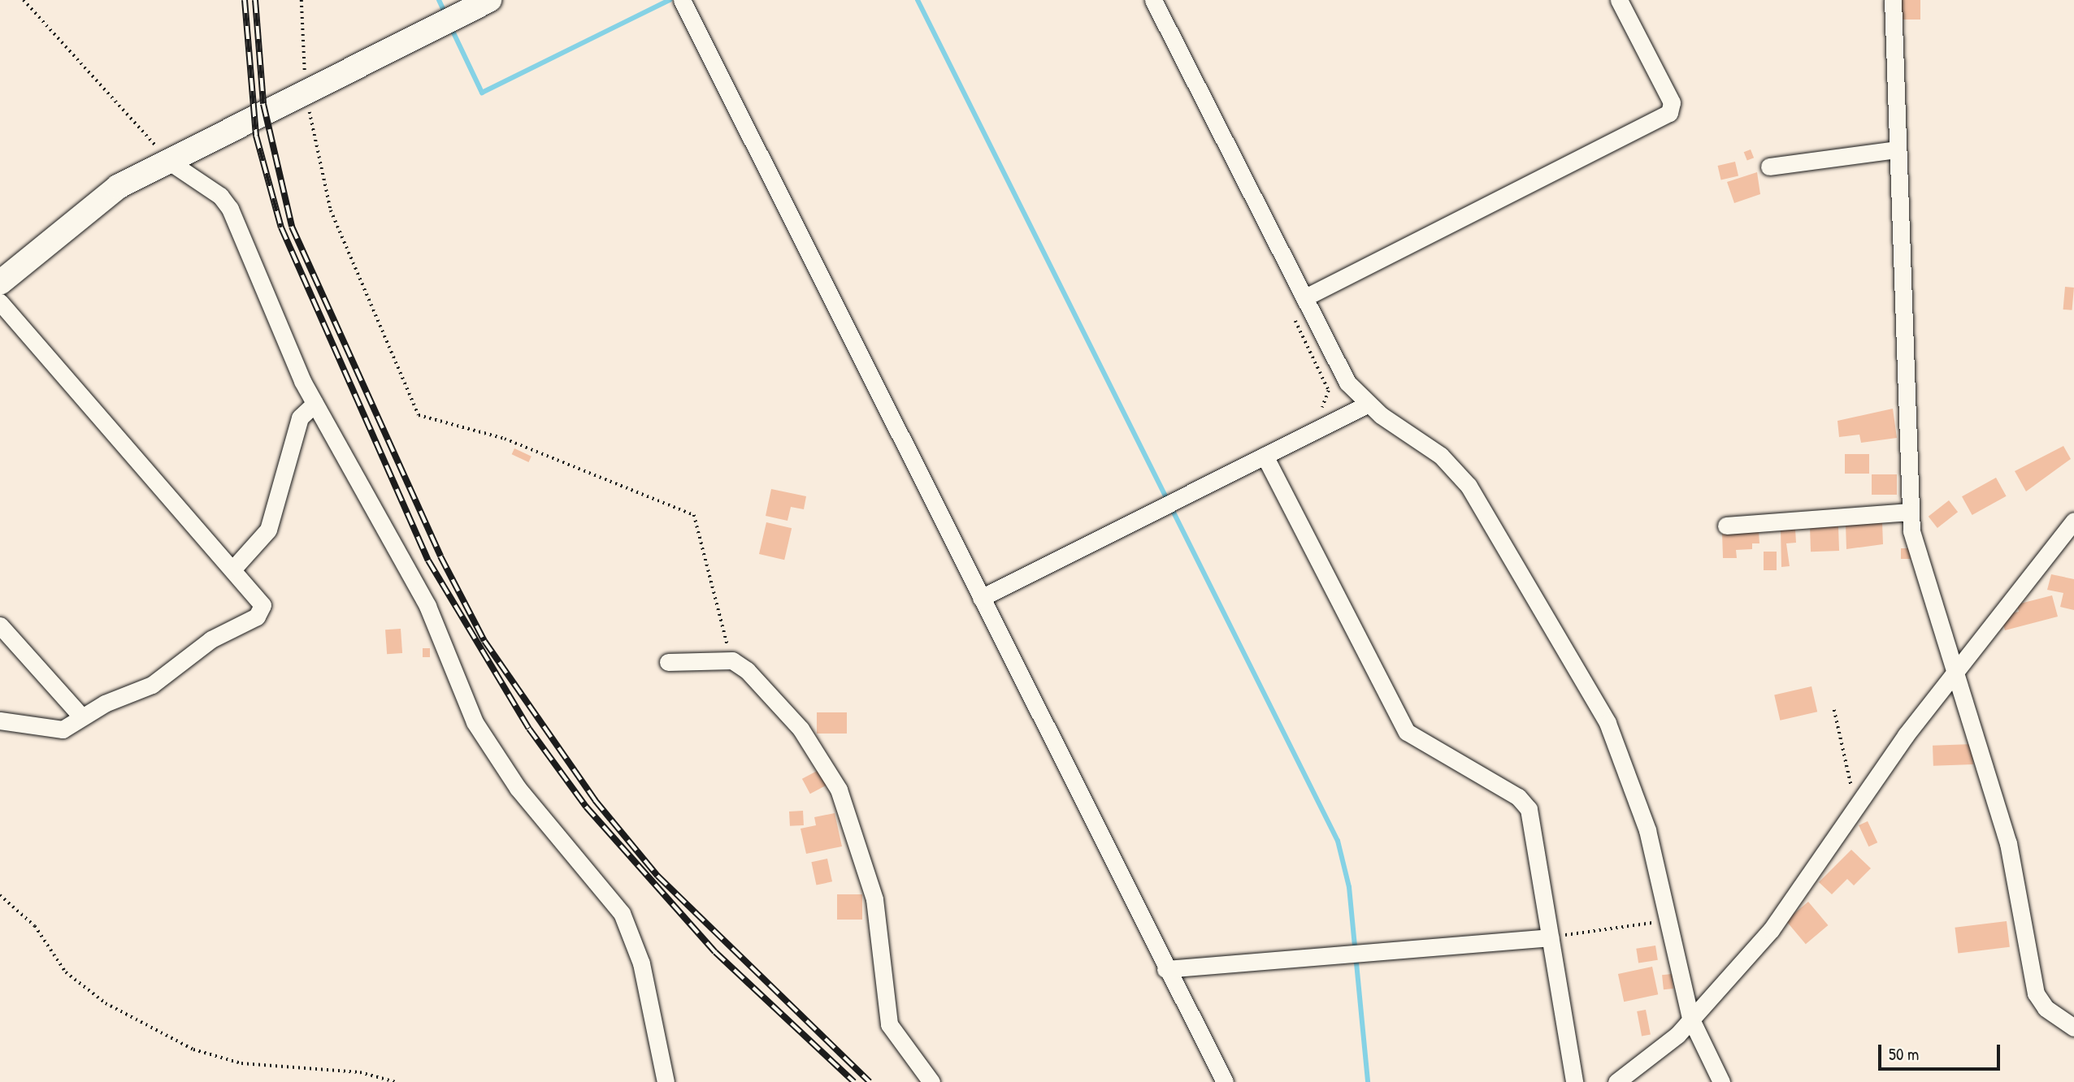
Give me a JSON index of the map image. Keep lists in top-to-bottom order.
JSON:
{
  "scale_bar": "50 m"
}
